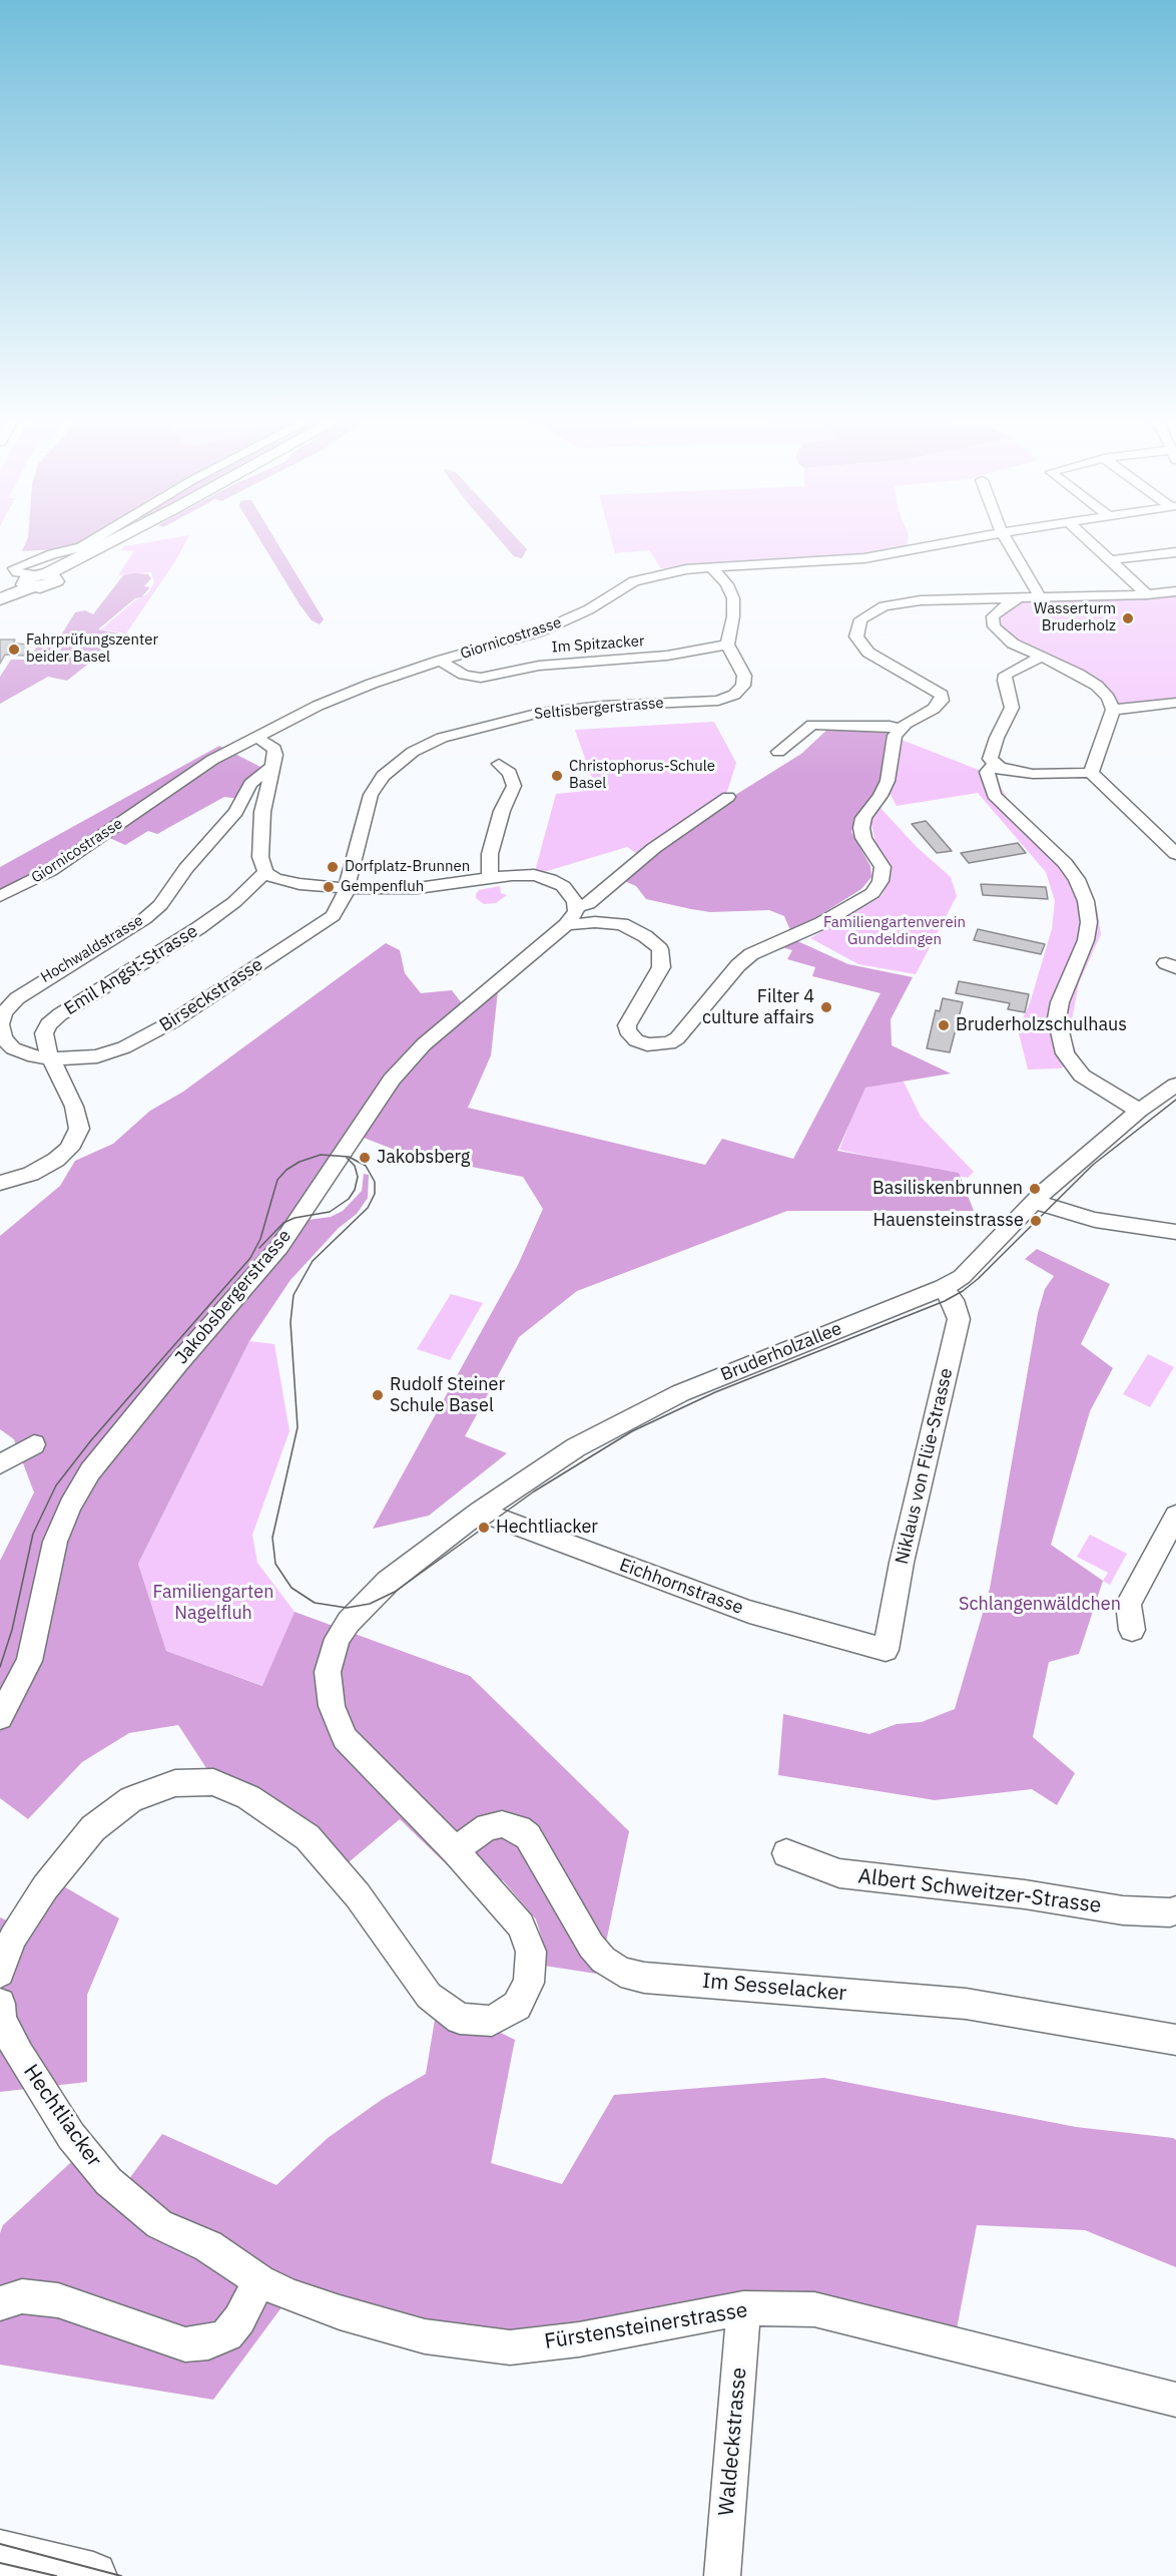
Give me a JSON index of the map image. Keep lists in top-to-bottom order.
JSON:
{
  "streets": {
    "street": [
      "Giornicostrasse",
      "Im Spitzacker",
      "Seltisbergerstrasse",
      "Hochwaldstrasse",
      "Emil Angst-Strasse",
      "Birseckstrasse",
      "Jakobsbergerstrasse",
      "Bruderholzallee",
      "Niklaus von Flüe-Strasse",
      "Eichhornstrasse",
      "Albert Schweitzer-Strasse",
      "Im Sesselacker",
      "Hechtliacker",
      "Fürstensteinerstrasse",
      "Waldeckstrasse"
    ]
  },
  "crossings": [
    ["Giornicostrasse", "Im Spitzacker"],
    ["Im Spitzacker", "Seltisbergerstrasse"],
    ["Seltisbergerstrasse", "Birseckstrasse"],
    ["Hochwaldstrasse", "Emil Angst-Strasse"],
    ["Hochwaldstrasse", "Birseckstrasse"],
    ["Emil Angst-Strasse", "Birseckstrasse"],
    ["Bruderholzallee", "Niklaus von Flüe-Strasse"],
    ["Bruderholzallee", "Eichhornstrasse"],
    ["Bruderholzallee", "Im Sesselacker"],
    ["Niklaus von Flüe-Strasse", "Eichhornstrasse"],
    ["Hechtliacker", "Fürstensteinerstrasse"],
    ["Fürstensteinerstrasse", "Waldeckstrasse"]
  ],
  "parks": ["Familiengartenverein Gundeldingen", "Familiengarten Nagelfluh", "Schlangenwäldchen"],
  "places": [
    "Wasserturm Bruderholz",
    "Fahrprüfungszenter beider Basel",
    "Christophorus-Schule Basel",
    "Dorfplatz-Brunnen",
    "Gempenfluh",
    "Filter 4 culture affairs",
    "Bruderholzschulhaus",
    "Jakobsberg",
    "Basiliskenbrunnen",
    "Hauensteinstrasse",
    "Rudolf Steiner Schule Basel",
    "Hechtliacker"
  ]
}
